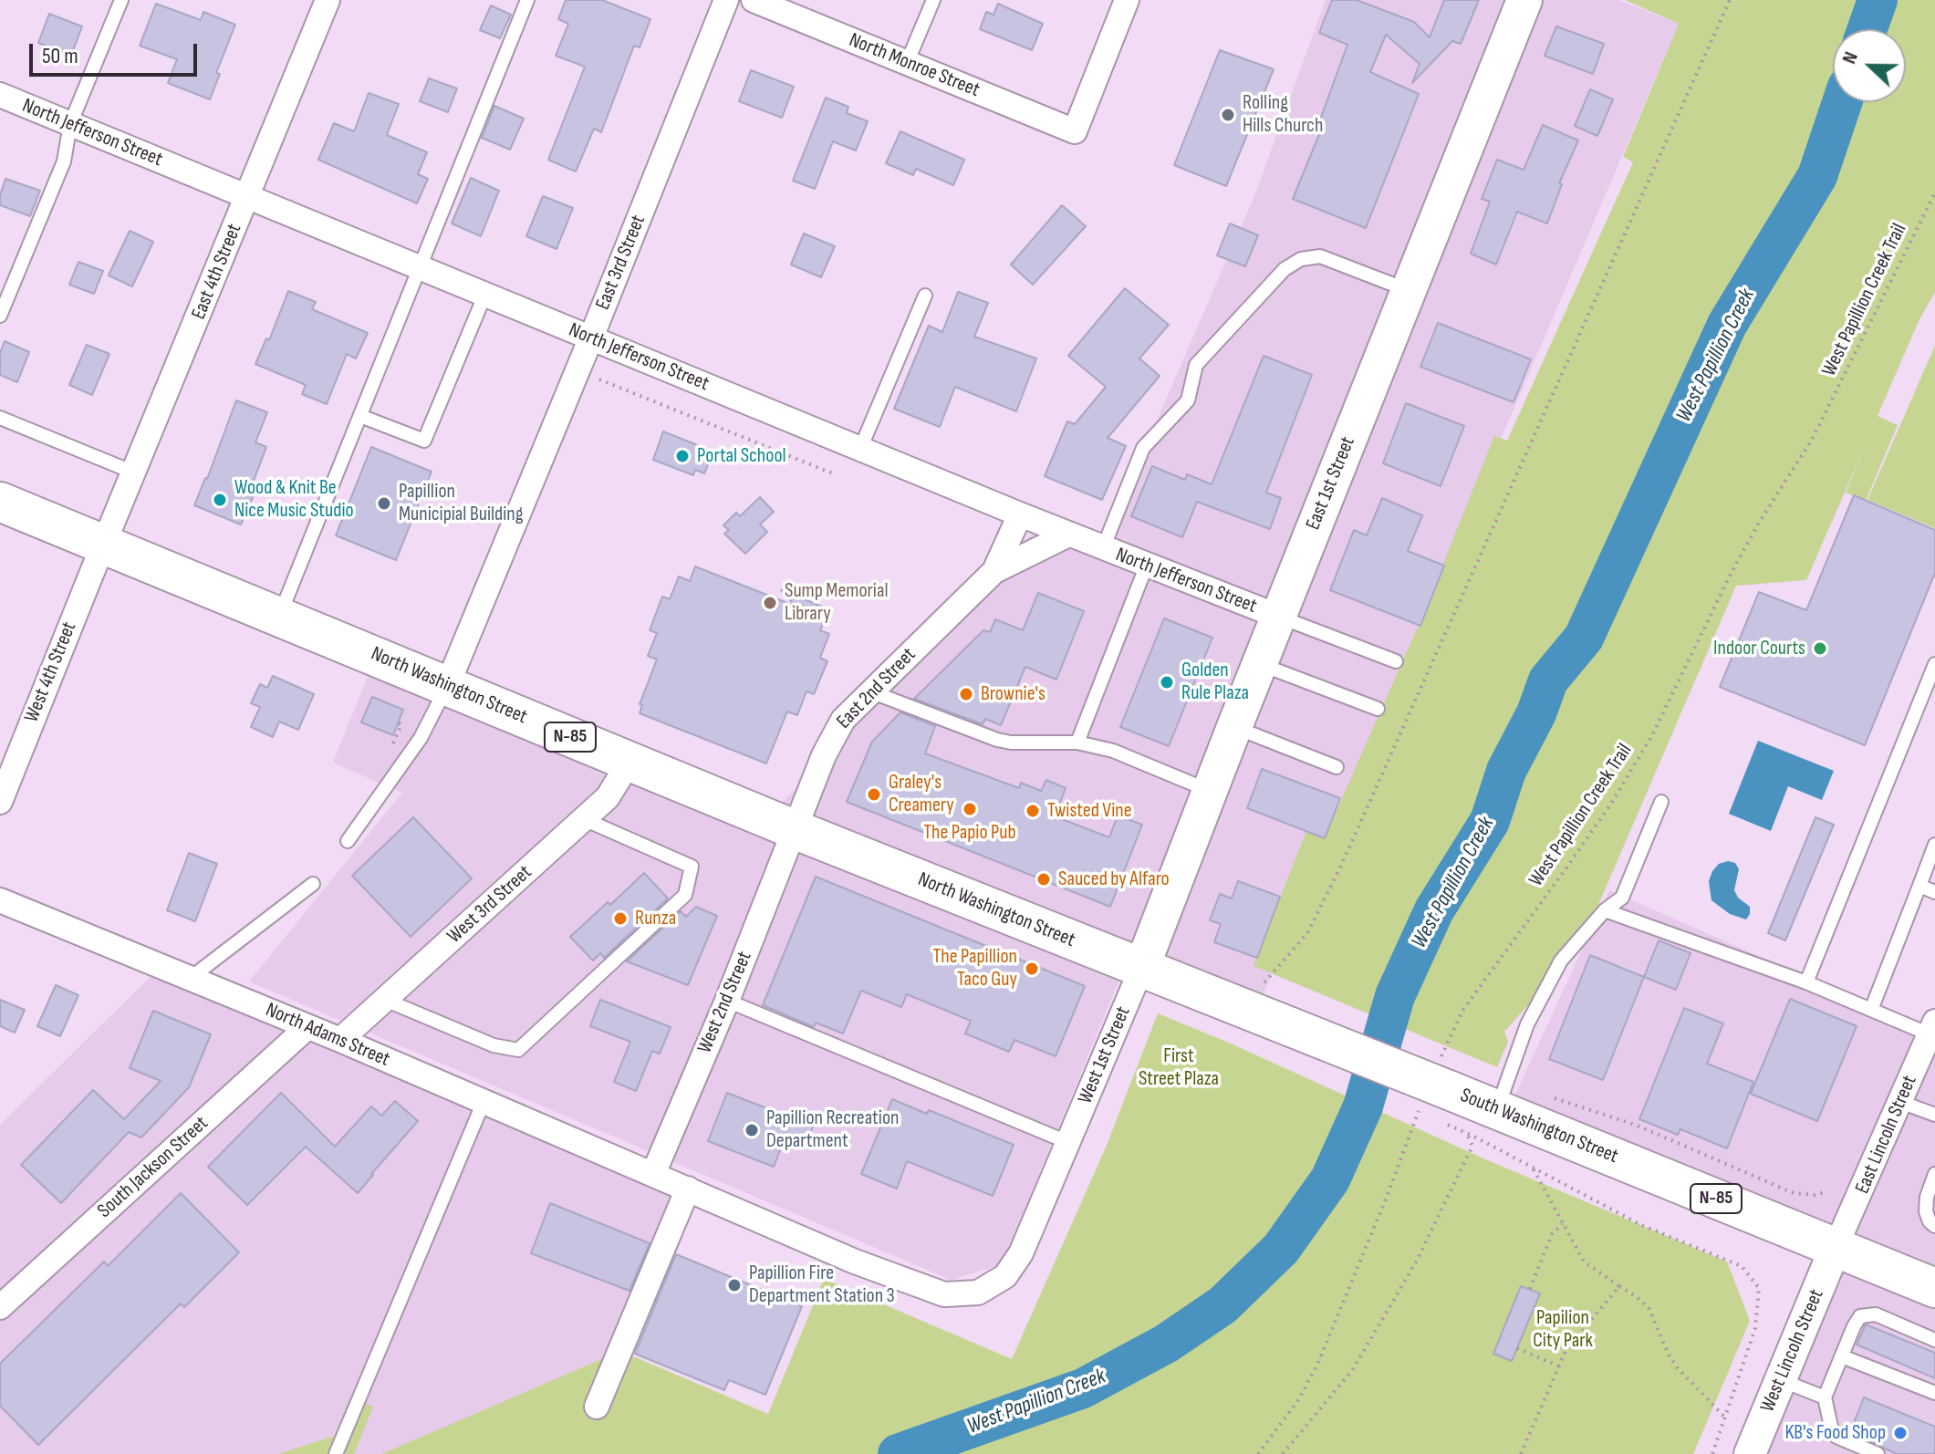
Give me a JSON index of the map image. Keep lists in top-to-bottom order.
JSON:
{
  "streets": {
    "main road": [
      "East 1st Street",
      "North Washington Street",
      "N-85",
      "South Washington Street"
    ],
    "street": [
      "North Monroe Street",
      "North Jefferson Street",
      "East 3rd Street",
      "East 4th Street",
      "West 4th Street",
      "East 2nd Street",
      "West 3rd Street",
      "West 2nd Street",
      "North Adams Street",
      "West 1st Street",
      "East Lincoln Street",
      "South Jackson Street",
      "West Lincoln Street"
    ],
    "path": ["West Papillion Creek Trail"]
  },
  "crossings": [
    ["North Jefferson Street", "East 3rd Street"],
    ["North Jefferson Street", "East 4th Street"],
    ["North Jefferson Street", "East 1st Street"],
    ["East 3rd Street", "North Washington Street"],
    ["East 4th Street", "West 4th Street"],
    ["East 4th Street", "North Washington Street"],
    ["West Papillion Creek Trail", "South Washington Street"],
    ["East 1st Street", "North Washington Street"],
    ["East 1st Street", "West 1st Street"],
    ["East 1st Street", "South Washington Street"],
    ["West 4th Street", "North Washington Street"],
    ["North Washington Street", "East 2nd Street"],
    ["North Washington Street", "West 3rd Street"],
    ["North Washington Street", "West 2nd Street"],
    ["North Washington Street", "West 1st Street"],
    ["North Washington Street", "South Washington Street"],
    ["East 2nd Street", "West 2nd Street"],
    ["West 3rd Street", "North Adams Street"],
    ["West 2nd Street", "North Adams Street"],
    ["North Adams Street", "South Jackson Street"],
    ["West 1st Street", "South Washington Street"],
    ["South Washington Street", "East Lincoln Street"],
    ["South Washington Street", "West Lincoln Street"],
    ["East Lincoln Street", "West Lincoln Street"]
  ],
  "water": ["West Papillion Creek"],
  "parks": ["First Street Plaza", "Papilion City Park"],
  "places": [
    "Rolling Hills Church",
    "Portal School",
    "Wood & Knit Be Nice Music Studio",
    "Papillion Municipial Building",
    "Sump Memorial Library",
    "Indoor Courts",
    "Golden Rule Plaza",
    "Brownie's",
    "Graley's Creamery",
    "The Papio Pub",
    "Twisted Vine",
    "Sauced by Alfaro",
    "Runza",
    "The Papillion Taco Guy",
    "Papillion Recreation Department",
    "Papillion Fire Department Station 3",
    "KB's Food Shop"
  ],
  "scale_bar": "50 m",
  "north": "left"
}
